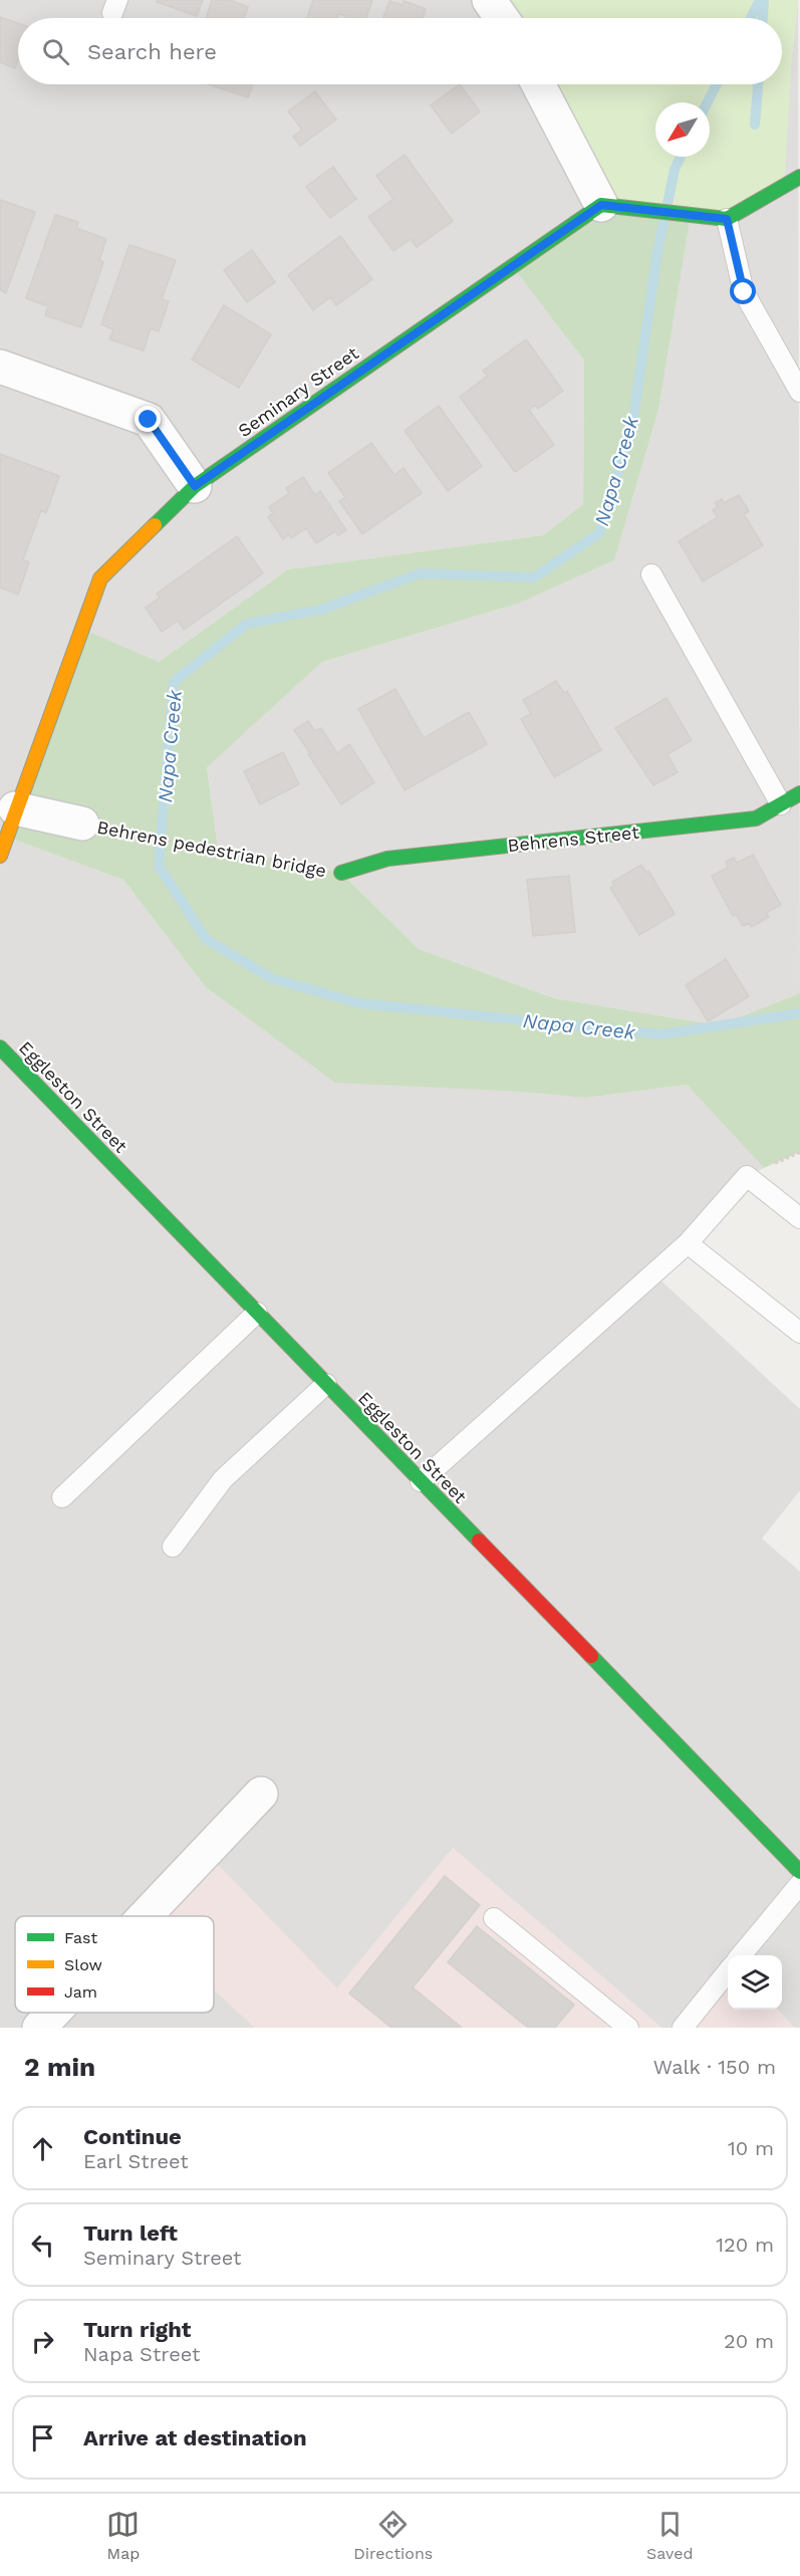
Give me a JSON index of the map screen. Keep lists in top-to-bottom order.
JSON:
{
  "streets": {
    "street": ["Seminary Street", "Behrens Street", "Eggleston Street"],
    "path": ["Behrens pedestrian bridge"]
  },
  "crossings": [
    ["Behrens Street", "Behrens pedestrian bridge"]
  ],
  "water": ["Napa Creek"],
  "legend": ["Fast", "Slow", "Jam"],
  "north": "bottom left",
  "page": {
    "search": "Search here",
    "heading": ["2 min", "Walk · 150 m"],
    "list": [
      ["Continue", "Earl Street", "10 m"],
      ["Turn left", "Seminary Street", "120 m"],
      ["Turn right", "Napa Street", "20 m"],
      "Arrive at destination"
    ],
    "nav": ["Map", "Directions", "Saved"]
  }
}
